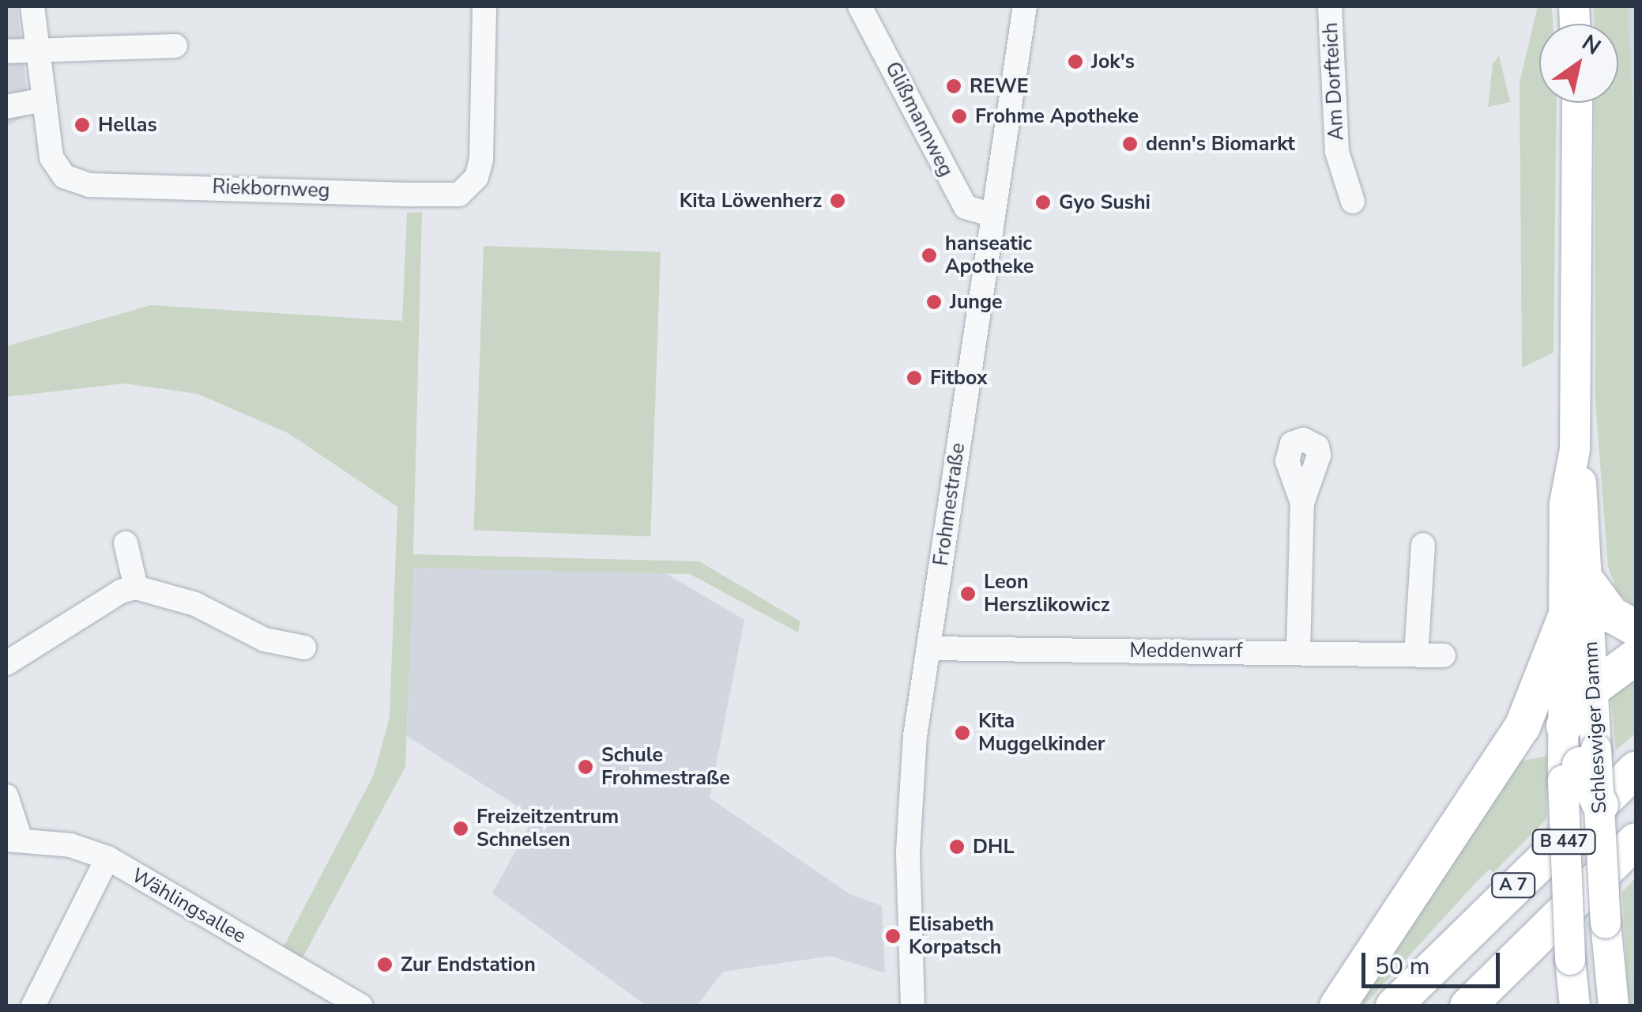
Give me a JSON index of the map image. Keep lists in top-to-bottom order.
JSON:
{
  "streets": {
    "highway": ["A 7"],
    "main road": ["Schleswiger Damm", "B 447"],
    "street": [
      "Am Dorfteich",
      "Glißmannweg",
      "Riekbornweg",
      "Frohmestraße",
      "Meddenwarf",
      "Wählingsallee"
    ]
  },
  "crossings": [
    ["Glißmannweg", "Frohmestraße"],
    ["Frohmestraße", "Meddenwarf"]
  ],
  "places": [
    "Jok's",
    "REWE",
    "Frohme Apotheke",
    "Hellas",
    "denn's Biomarkt",
    "Kita Löwenherz",
    "Gyo Sushi",
    "hanseatic Apotheke",
    "Junge",
    "Fitbox",
    "Leon Herszlikowicz",
    "Kita Muggelkinder",
    "Schule Frohmestraße",
    "Freizeitzentrum Schnelsen",
    "DHL",
    "Elisabeth Korpatsch",
    "Zur Endstation"
  ],
  "scale_bar": "50 m",
  "north": "top right"
}
